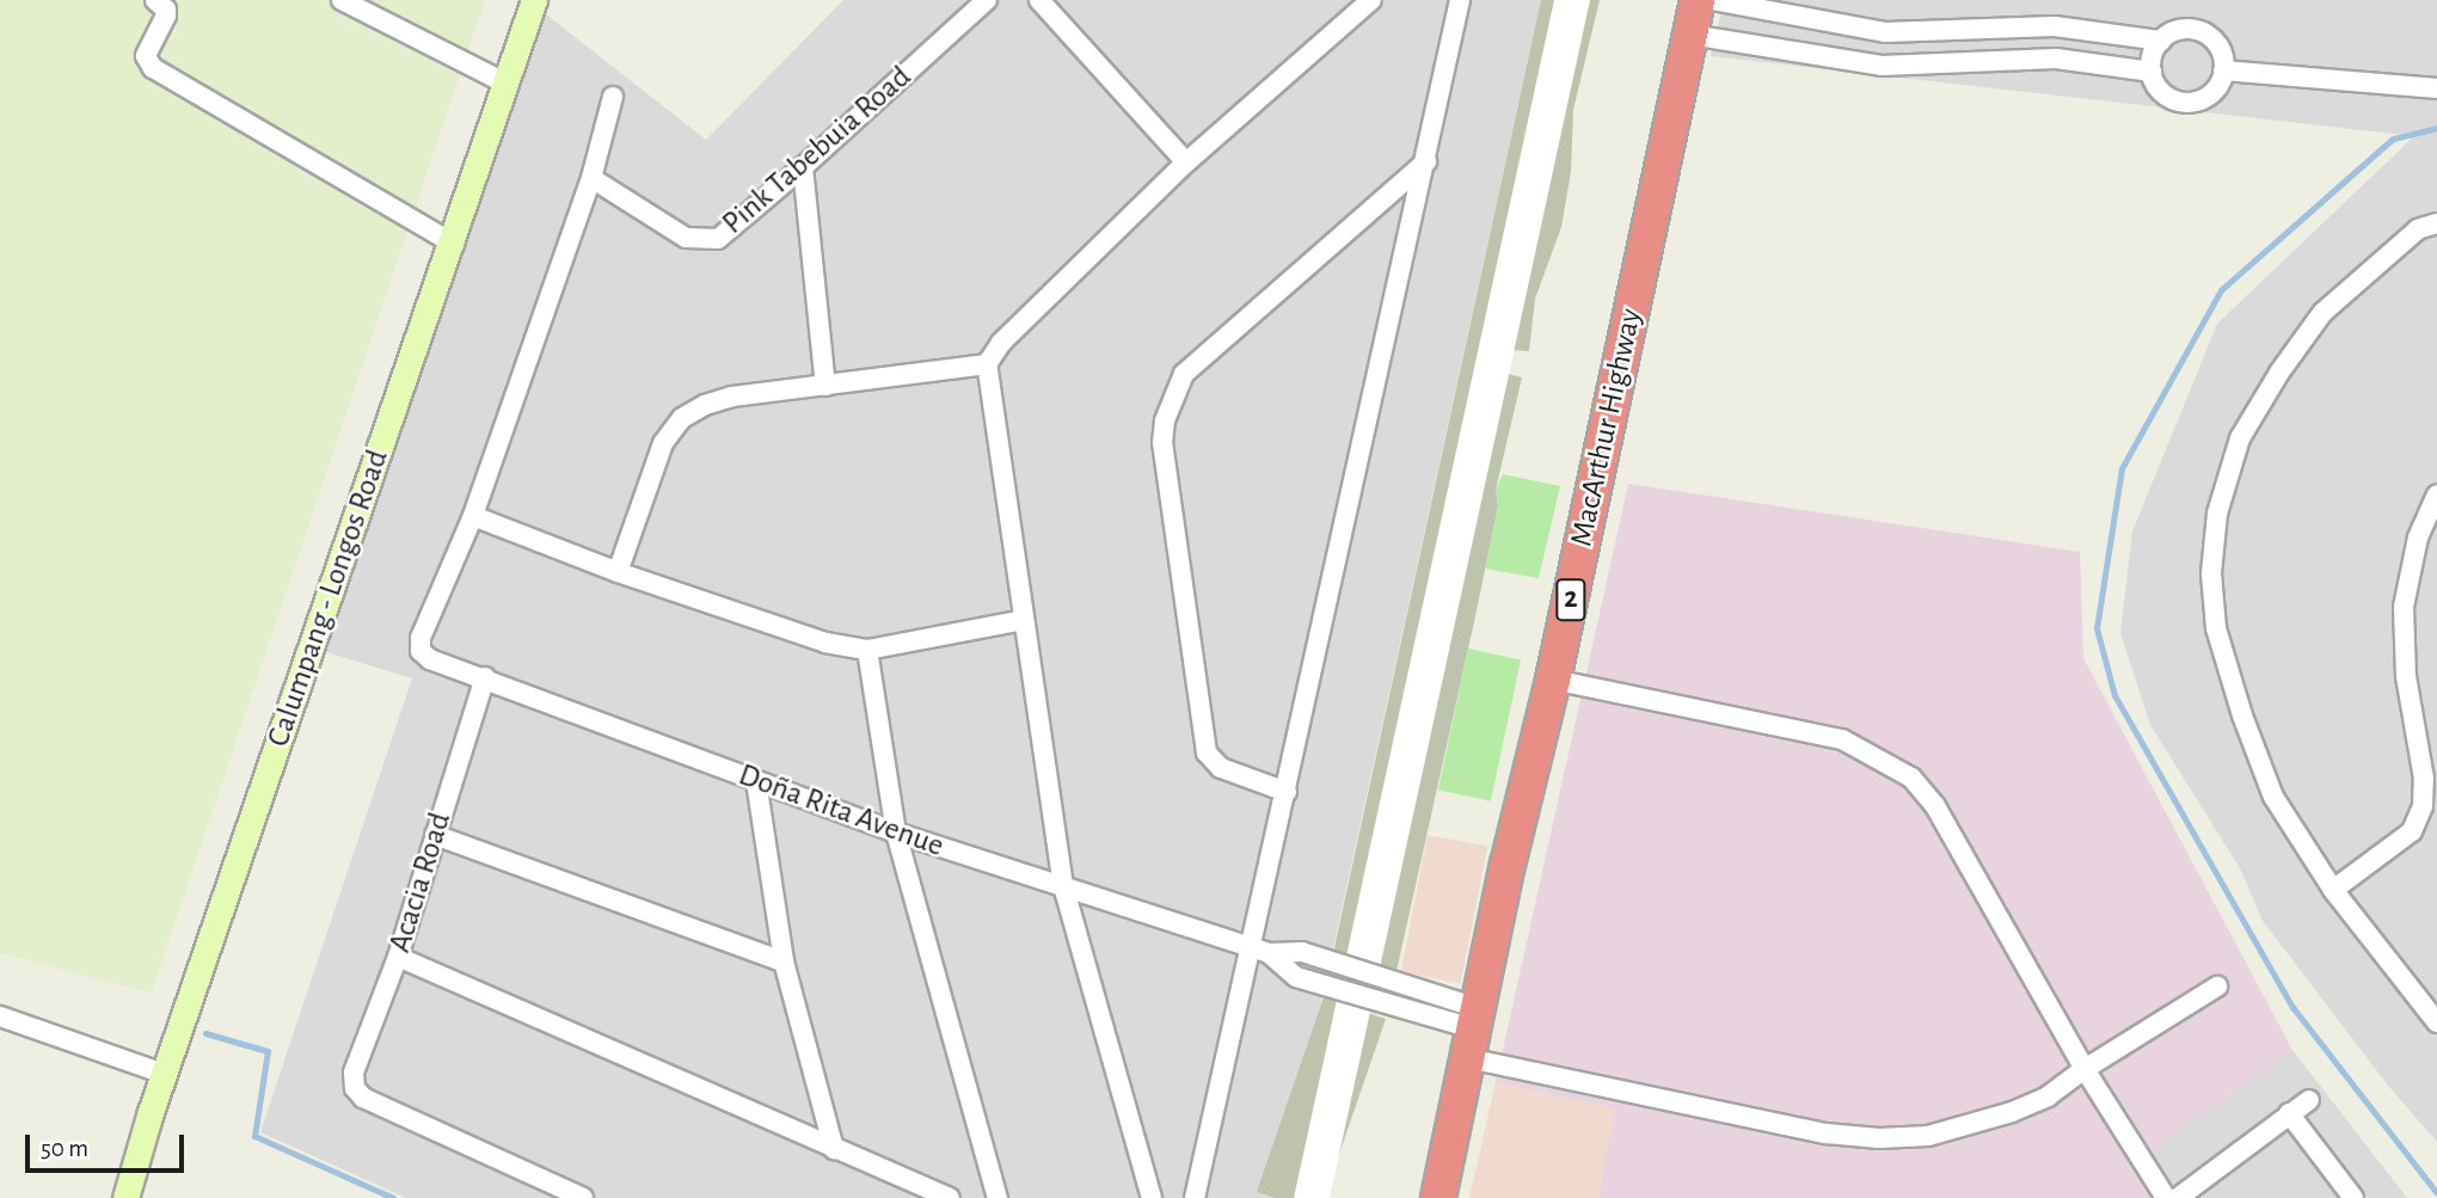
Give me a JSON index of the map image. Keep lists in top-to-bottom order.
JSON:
{
  "streets": {
    "highway": ["MacArthur Highway", "2"],
    "street": [
      "Pink Tabebuia Road",
      "Calumpang - Longos Road",
      "Doña Rita Avenue",
      "Acacia Road"
    ]
  },
  "crossings": [
    ["MacArthur Highway", "Doña Rita Avenue"],
    ["Doña Rita Avenue", "Acacia Road"]
  ],
  "scale_bar": "50 m"
}
